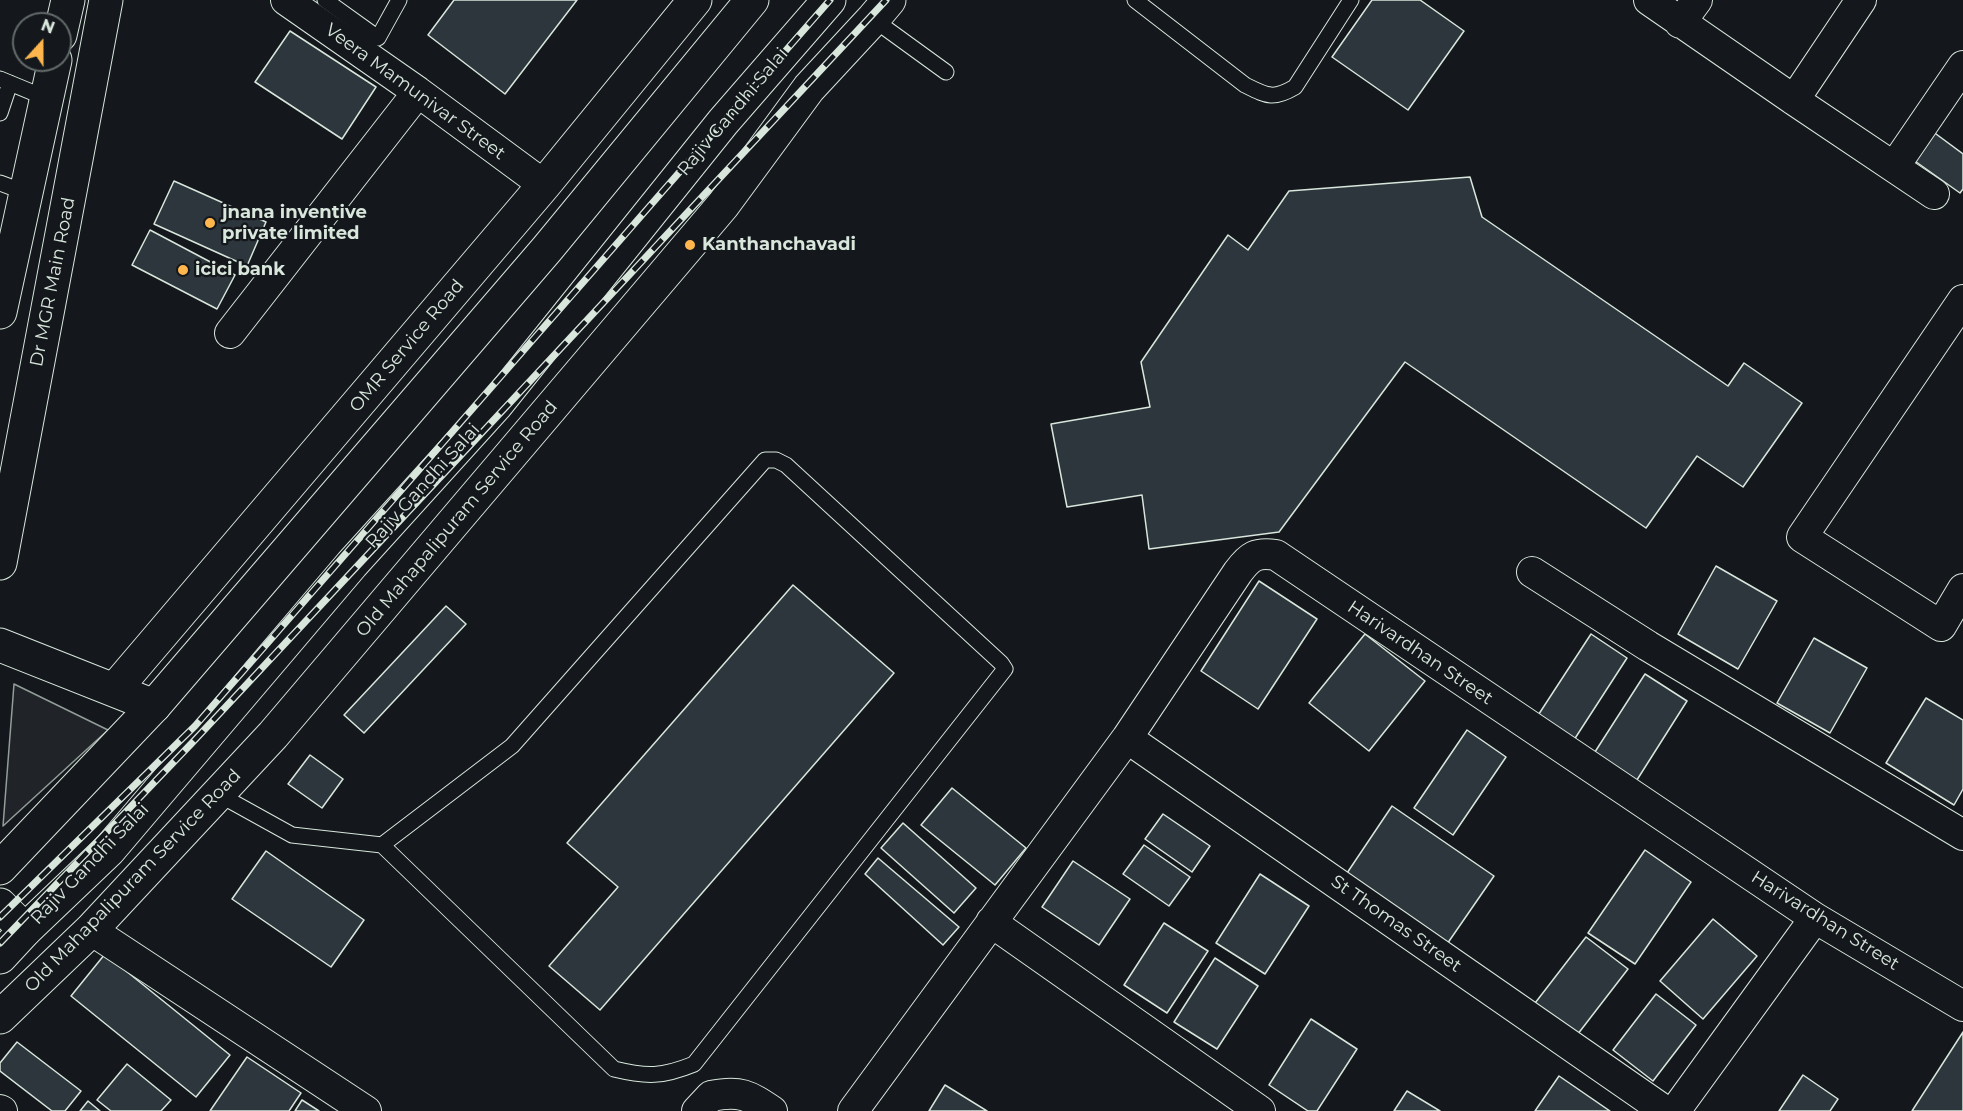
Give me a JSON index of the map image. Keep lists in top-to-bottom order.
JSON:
{
  "streets": {
    "main road": [
      "Rajiv Gandhi Salai",
      "Dr MGR Main Road",
      "OMR Service Road",
      "Old Mahapalipuram Service Road"
    ],
    "street": ["Veera Mamunivar Street", "Harivardhan Street", "St Thomas Street"]
  },
  "crossings": [
    ["Veera Mamunivar Street", "OMR Service Road"],
    ["Harivardhan Street", "St Thomas Street"]
  ],
  "places": ["jnana inventive private limited", "Kanthanchavadi", "icici bank"],
  "north": "top"
}
